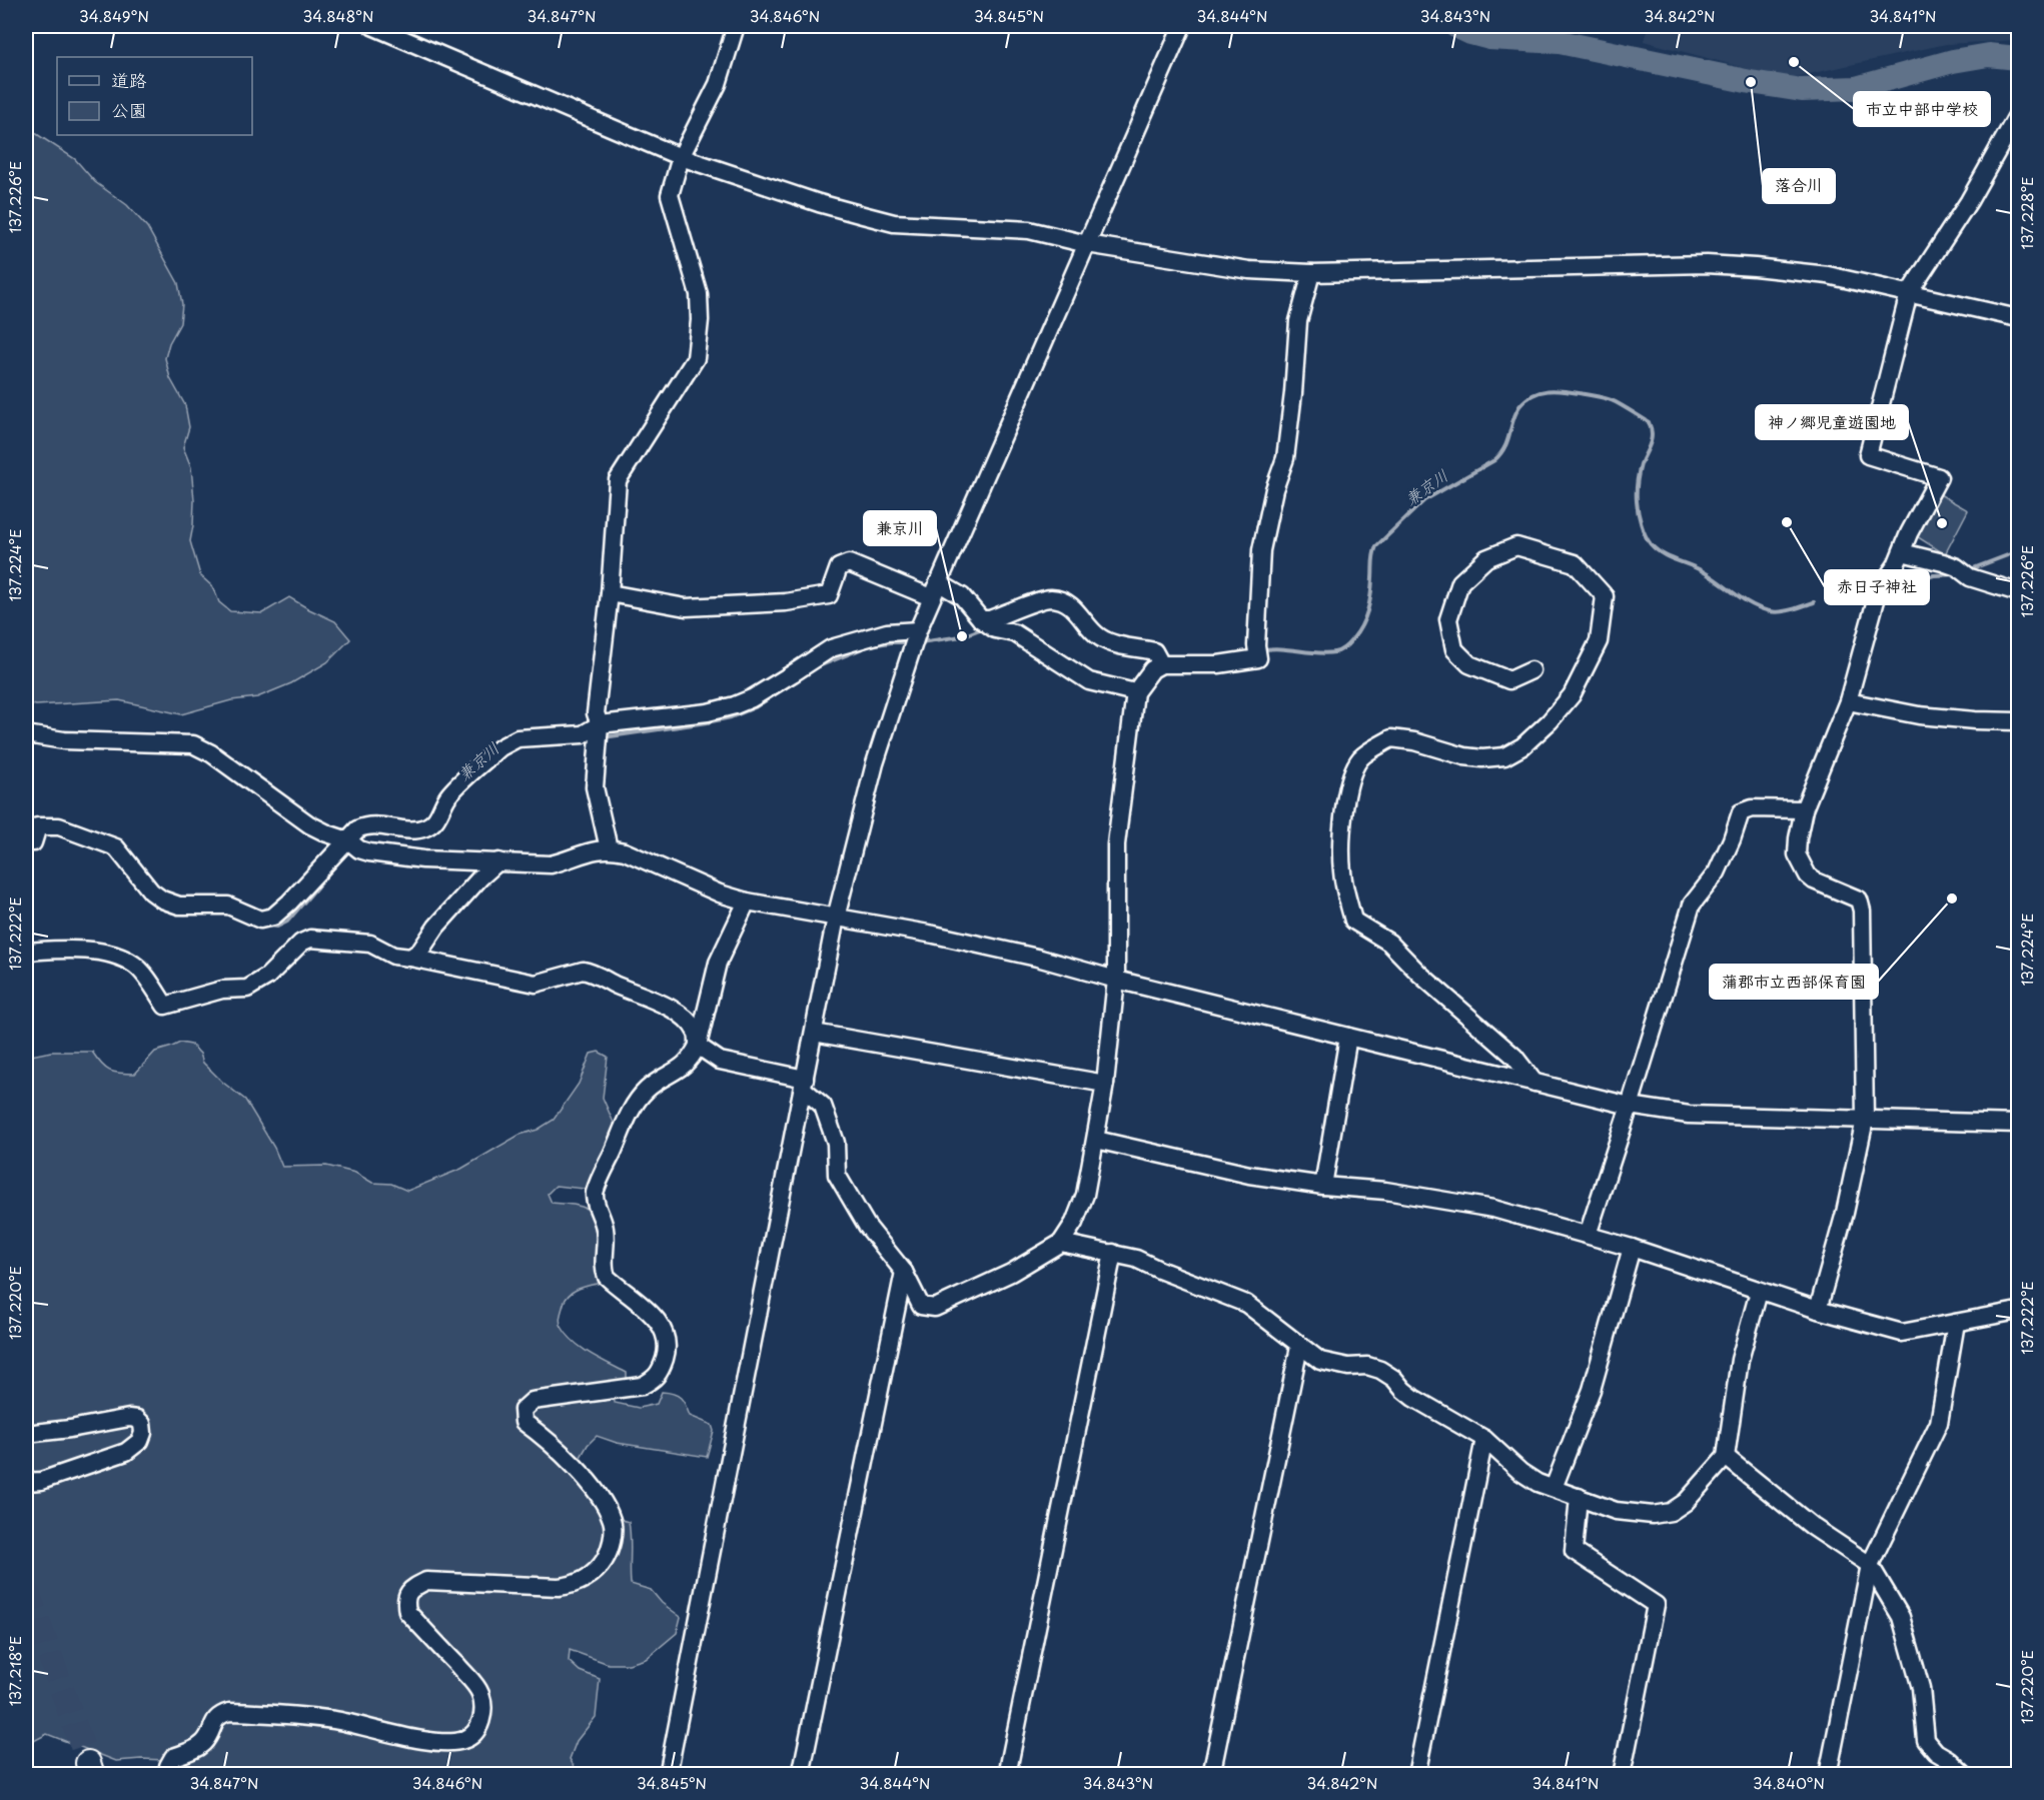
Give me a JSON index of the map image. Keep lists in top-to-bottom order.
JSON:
{
  "water": ["兼京川"],
  "places": [
    "市立中部中学校",
    "落合川",
    "赤日子神社",
    "神ノ郷児童遊園地",
    "兼京川",
    "蒲郡市立西部保育園"
  ],
  "legend": ["道路", "公園"],
  "coordinates": [
    "34.849°N",
    "34.848°N",
    "34.847°N",
    "34.846°N",
    "34.845°N",
    "34.844°N",
    "34.843°N",
    "34.842°N",
    "34.841°N",
    "137.226°E",
    "137.228°E",
    "137.224°E",
    "137.222°E",
    "137.220°E",
    "137.218°E",
    "34.840°N"
  ]
}
